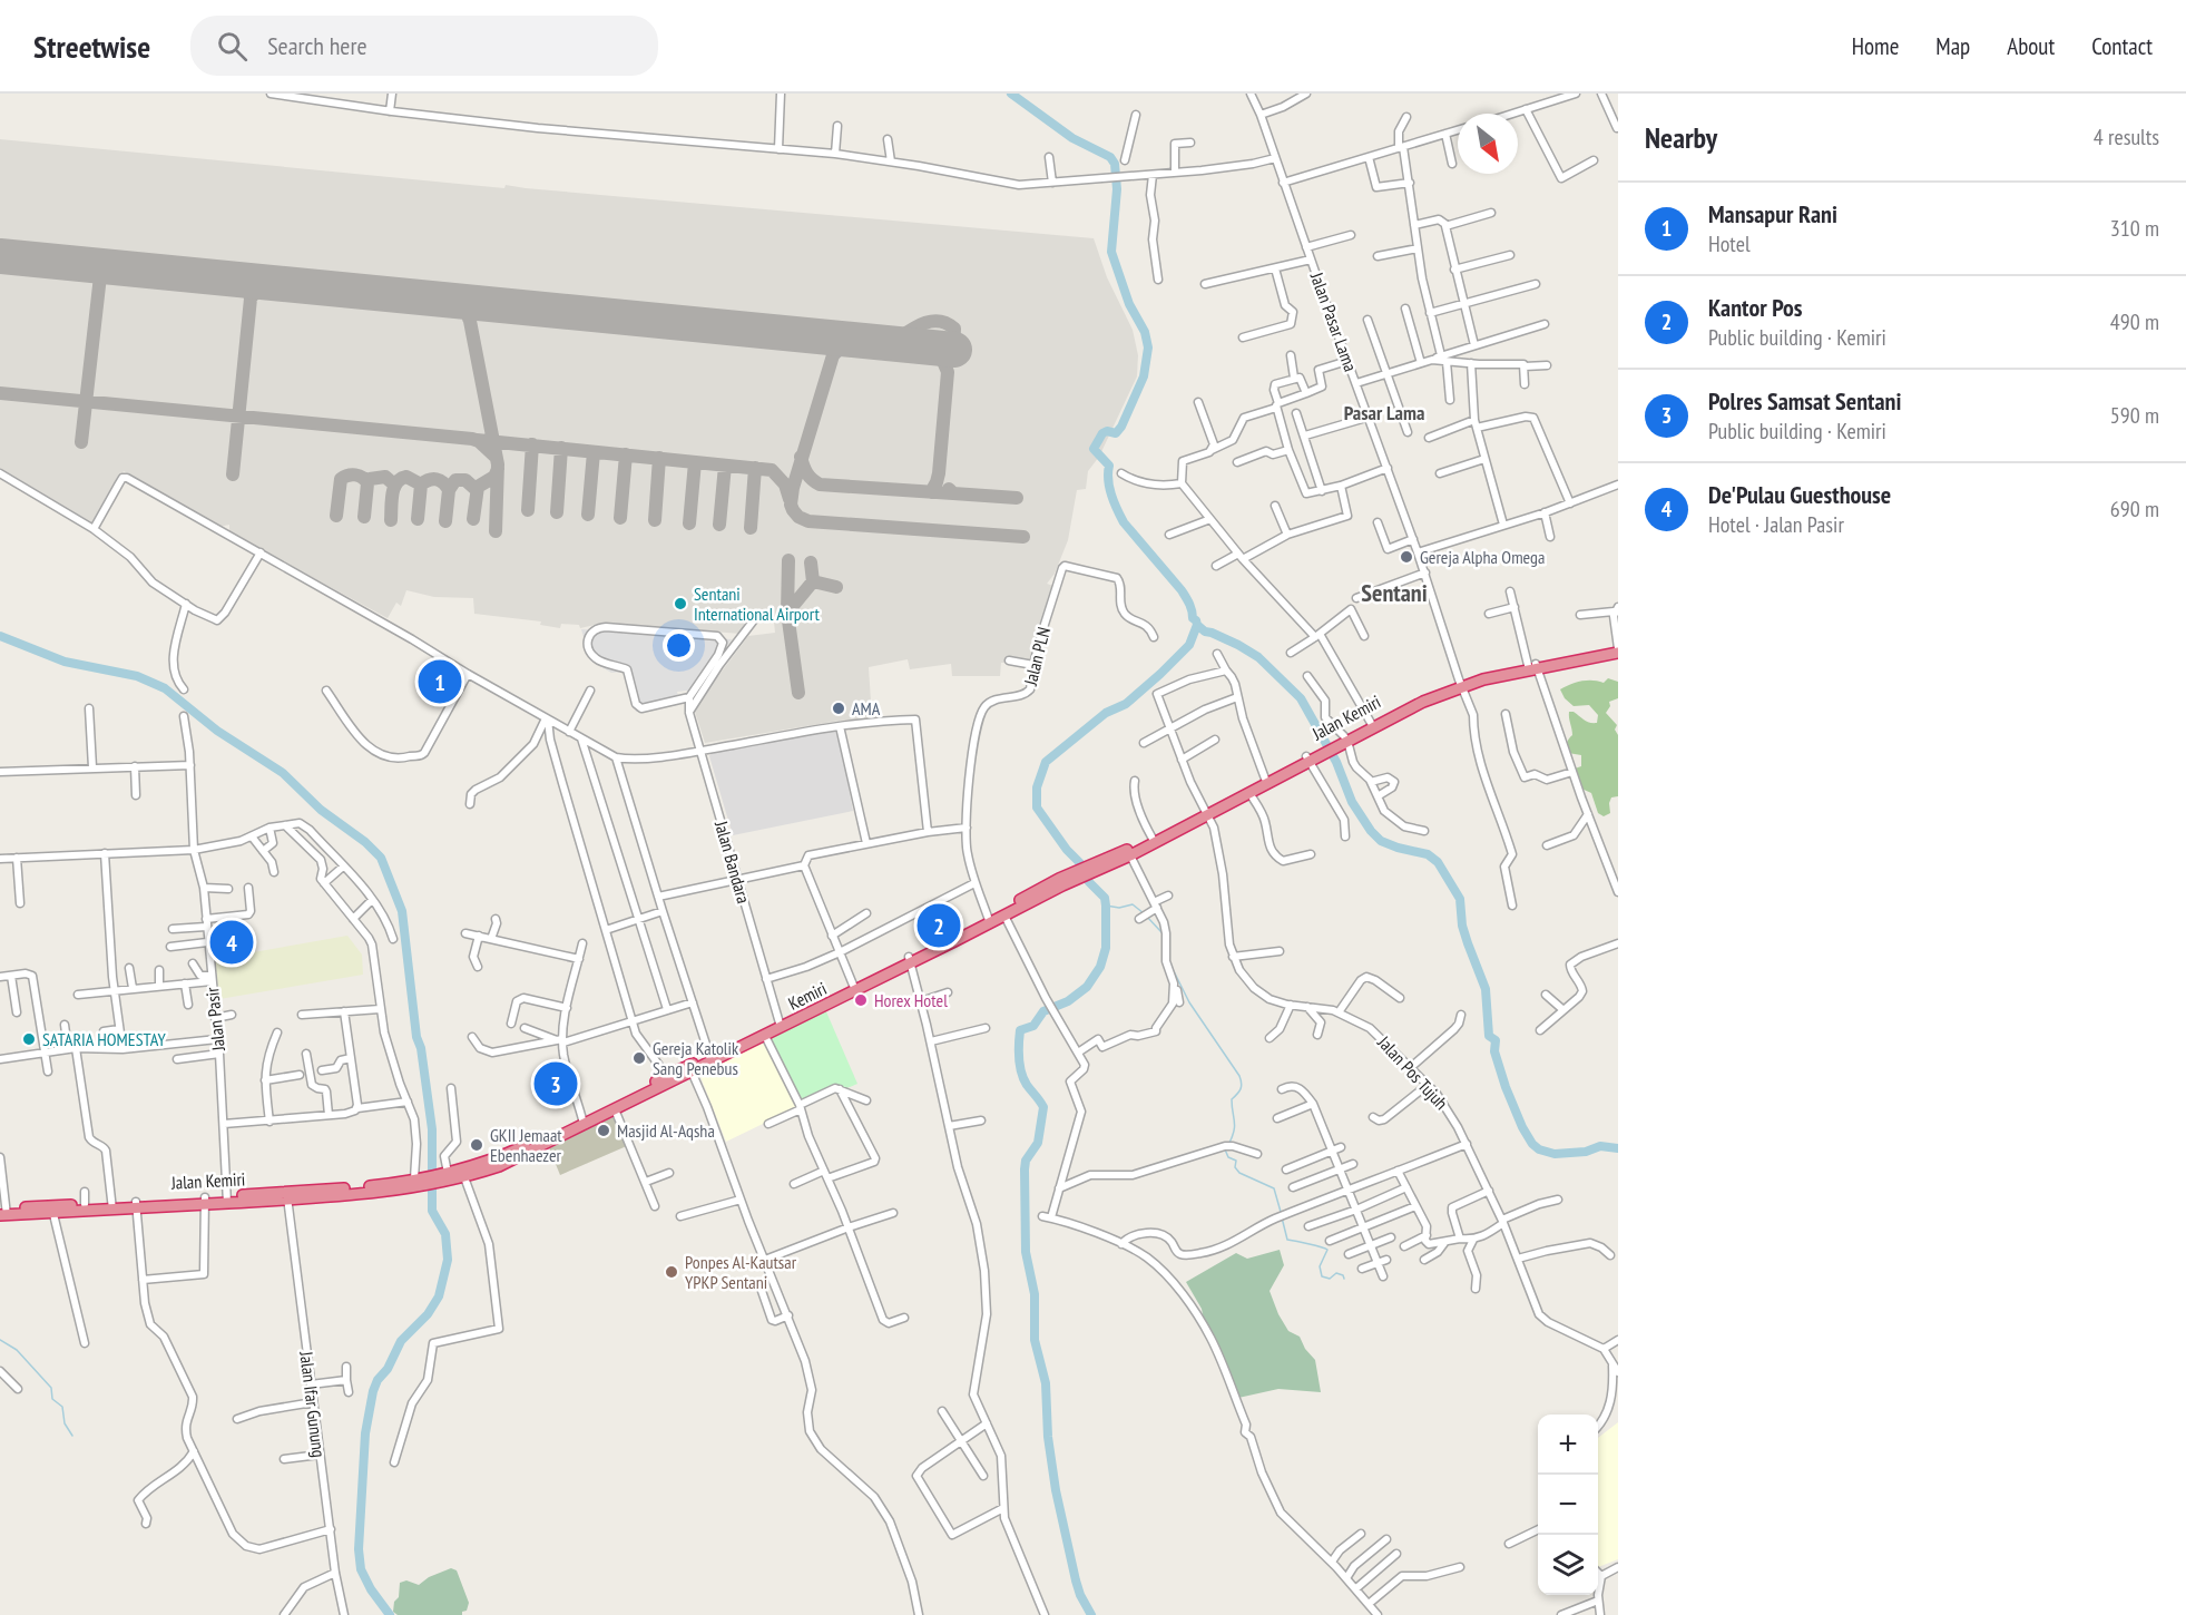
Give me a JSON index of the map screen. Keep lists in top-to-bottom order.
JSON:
{
  "streets": {
    "highway": ["Jalan Kemiri", "Kemiri"],
    "street": [
      "Jalan Pasar Lama",
      "Jalan PLN",
      "Jalan Bandara",
      "Jalan Pasir",
      "Jalan Pos Tujuh",
      "Jalan Ifar Gunung"
    ]
  },
  "crossings": [
    ["Jalan Pasar Lama", "Jalan Kemiri"],
    ["Jalan PLN", "Kemiri"],
    ["Jalan Kemiri", "Kemiri"],
    ["Jalan Kemiri", "Jalan Pasir"],
    ["Jalan Kemiri", "Jalan Pos Tujuh"],
    ["Jalan Kemiri", "Jalan Ifar Gunung"],
    ["Jalan Bandara", "Kemiri"]
  ],
  "districts": ["Pasar Lama", "Sentani"],
  "places": [
    "Gereja Alpha Omega",
    "Sentani International Airport",
    "AMA",
    "Horex Hotel",
    "SATARIA HOMESTAY",
    "Gereja Katolik Sang Penebus",
    "Masjid Al-Aqsha",
    "GKII Jemaat Ebenhaezer",
    "Ponpes Al-Kautsar YPKP Sentani"
  ],
  "north": "bottom right",
  "page": {
    "header": "Streetwise",
    "search": "Search here",
    "nav": [
      "Home",
      "Map",
      "About",
      "Contact"
    ],
    "heading": ["Nearby", "4 results"],
    "list": [
      {
        "mark": "1",
        "name": "Mansapur Rani",
        "note": "Hotel",
        "value": "310 m"
      },
      {
        "mark": "2",
        "name": "Kantor Pos",
        "note": "Public building · Kemiri",
        "value": "490 m"
      },
      {
        "mark": "3",
        "name": "Polres Samsat Sentani",
        "note": "Public building · Kemiri",
        "value": "590 m"
      },
      {
        "mark": "4",
        "name": "De'Pulau Guesthouse",
        "note": "Hotel · Jalan Pasir",
        "value": "690 m"
      }
    ],
    "pins": [
      "1",
      "2",
      "4",
      "3"
    ],
    "map_buttons": ["+", "−"]
  }
}
